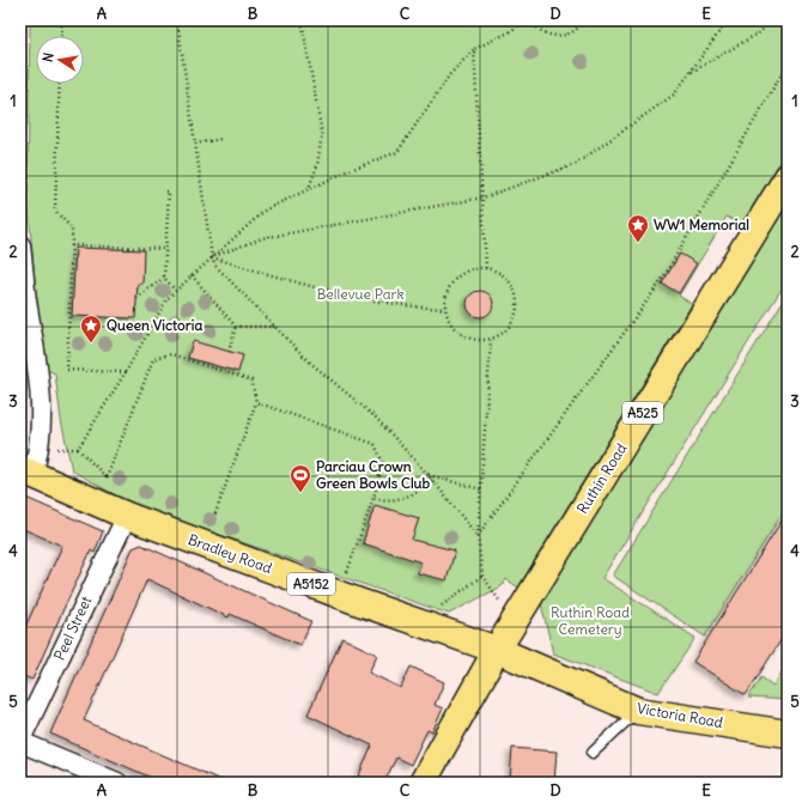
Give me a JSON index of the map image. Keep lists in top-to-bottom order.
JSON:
{
  "streets": {
    "main road": [
      "A525",
      "Ruthin Road",
      "Bradley Road",
      "A5152",
      "Victoria Road"
    ],
    "street": ["Peel Street"]
  },
  "crossings": [
    ["Ruthin Road", "Bradley Road"],
    ["Ruthin Road", "Victoria Road"],
    ["Bradley Road", "Peel Street"],
    ["Bradley Road", "Victoria Road"]
  ],
  "parks": ["Bellevue Park", "Ruthin Road Cemetery"],
  "places": {
    "place": ["WW1 Memorial", "Queen Victoria"],
    "sports": ["Parciau Crown Green Bowls Club"]
  },
  "north": "left",
  "grid": {
    "columns": [
      "A",
      "B",
      "C",
      "D",
      "E"
    ],
    "rows": [
      "1",
      "2",
      "3",
      "4",
      "5"
    ]
  }
}
